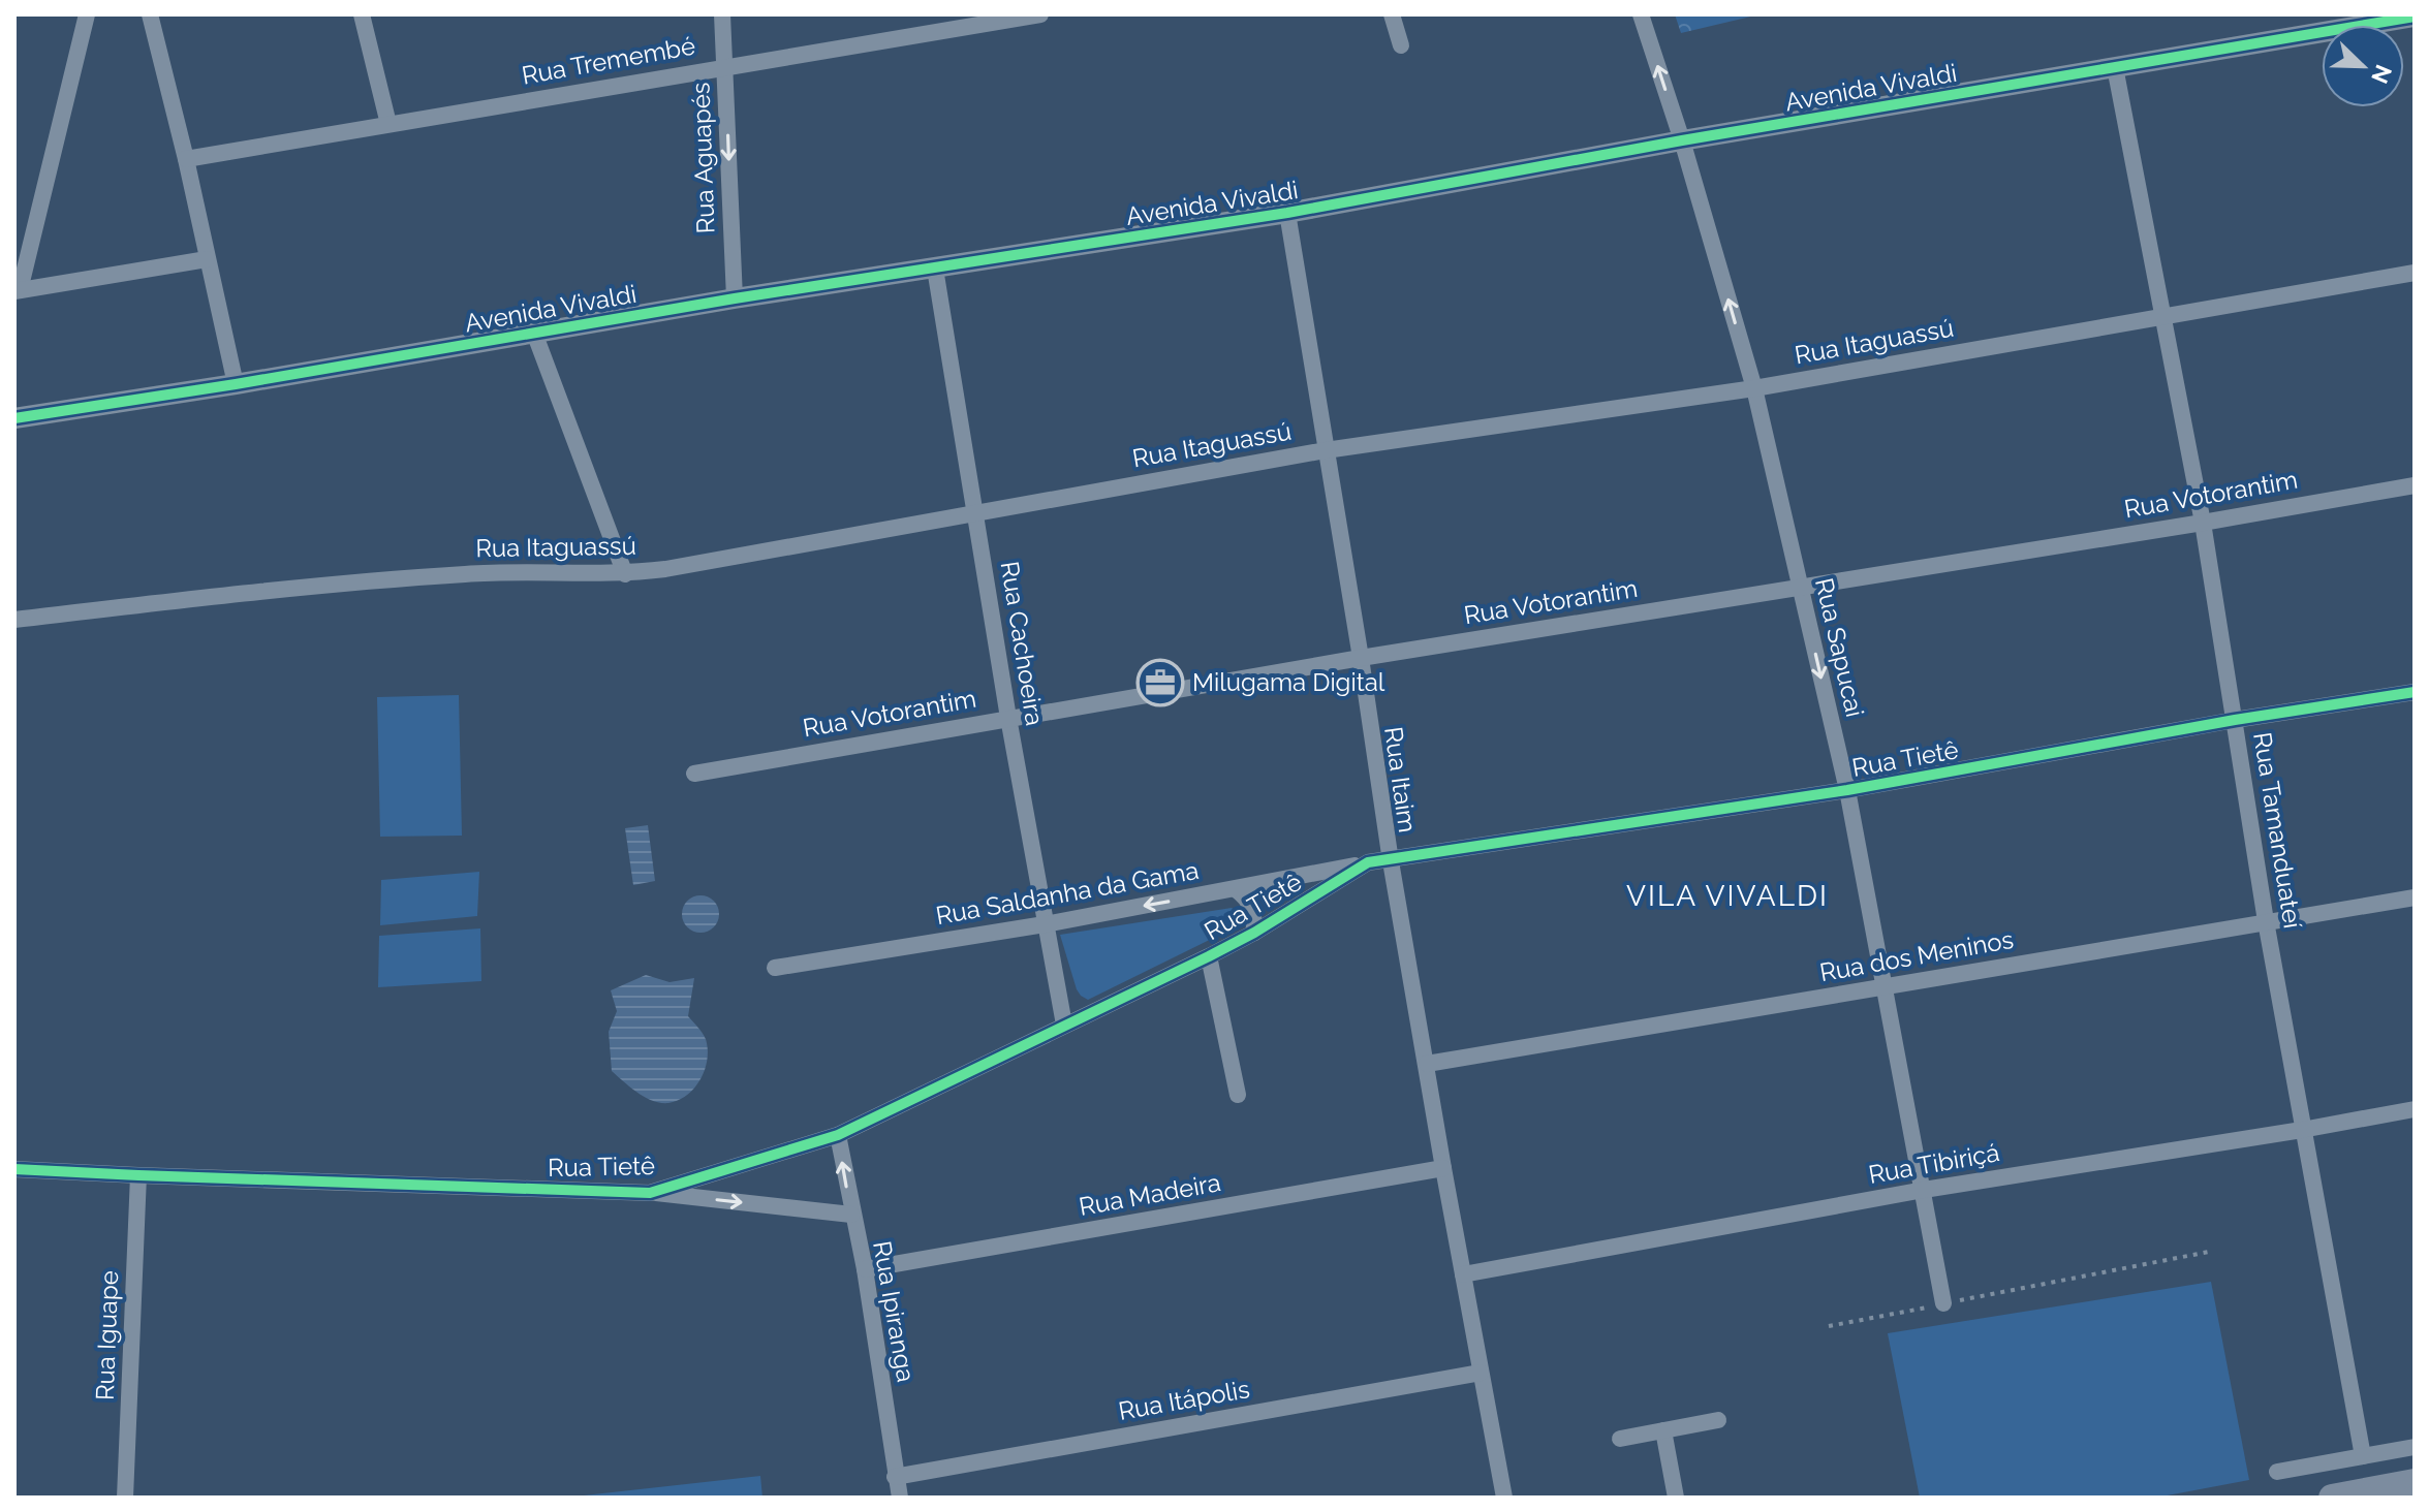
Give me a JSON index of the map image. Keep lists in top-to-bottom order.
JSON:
{
  "streets": {
    "street": [
      "Rua Tremembé",
      "Avenida Vivaldi",
      "Rua Aguapés",
      "Rua Itaguassú",
      "Rua Votorantim",
      "Rua Cachoeira",
      "Rua Sapucai",
      "Rua Tietê",
      "Rua Itaim",
      "Rua Tamanduateí",
      "Rua Saldanha da Gama",
      "Rua dos Meninos",
      "Rua Tibiriçá",
      "Rua Madeira",
      "Rua Ipiranga",
      "Rua Iguape",
      "Rua Itápolis"
    ]
  },
  "crossings": [
    ["Rua Tremembé", "Rua Aguapés"],
    ["Avenida Vivaldi", "Rua Aguapés"],
    ["Avenida Vivaldi", "Rua Cachoeira"],
    ["Avenida Vivaldi", "Rua Sapucai"],
    ["Avenida Vivaldi", "Rua Itaim"],
    ["Avenida Vivaldi", "Rua Tamanduateí"],
    ["Rua Itaguassú", "Rua Cachoeira"],
    ["Rua Itaguassú", "Rua Sapucai"],
    ["Rua Itaguassú", "Rua Itaim"],
    ["Rua Itaguassú", "Rua Tamanduateí"],
    ["Rua Votorantim", "Rua Cachoeira"],
    ["Rua Votorantim", "Rua Sapucai"],
    ["Rua Votorantim", "Rua Itaim"],
    ["Rua Votorantim", "Rua Tamanduateí"],
    ["Rua Cachoeira", "Rua Tietê"],
    ["Rua Cachoeira", "Rua Saldanha da Gama"],
    ["Rua Sapucai", "Rua Tietê"],
    ["Rua Sapucai", "Rua dos Meninos"],
    ["Rua Sapucai", "Rua Tibiriçá"],
    ["Rua Tietê", "Rua Itaim"],
    ["Rua Tietê", "Rua Tamanduateí"],
    ["Rua Tietê", "Rua Saldanha da Gama"],
    ["Rua Tietê", "Rua Ipiranga"],
    ["Rua Tietê", "Rua Iguape"],
    ["Rua Itaim", "Rua dos Meninos"],
    ["Rua Itaim", "Rua Tibiriçá"],
    ["Rua Itaim", "Rua Madeira"],
    ["Rua Itaim", "Rua Itápolis"],
    ["Rua Tamanduateí", "Rua dos Meninos"],
    ["Rua Tamanduateí", "Rua Tibiriçá"],
    ["Rua Madeira", "Rua Ipiranga"],
    ["Rua Ipiranga", "Rua Itápolis"]
  ],
  "one_way": ["Rua Aguapés"],
  "districts": ["VILA VIVALDI"],
  "places": {
    "office": ["Milugama Digital"]
  },
  "north": "bottom right"
}
